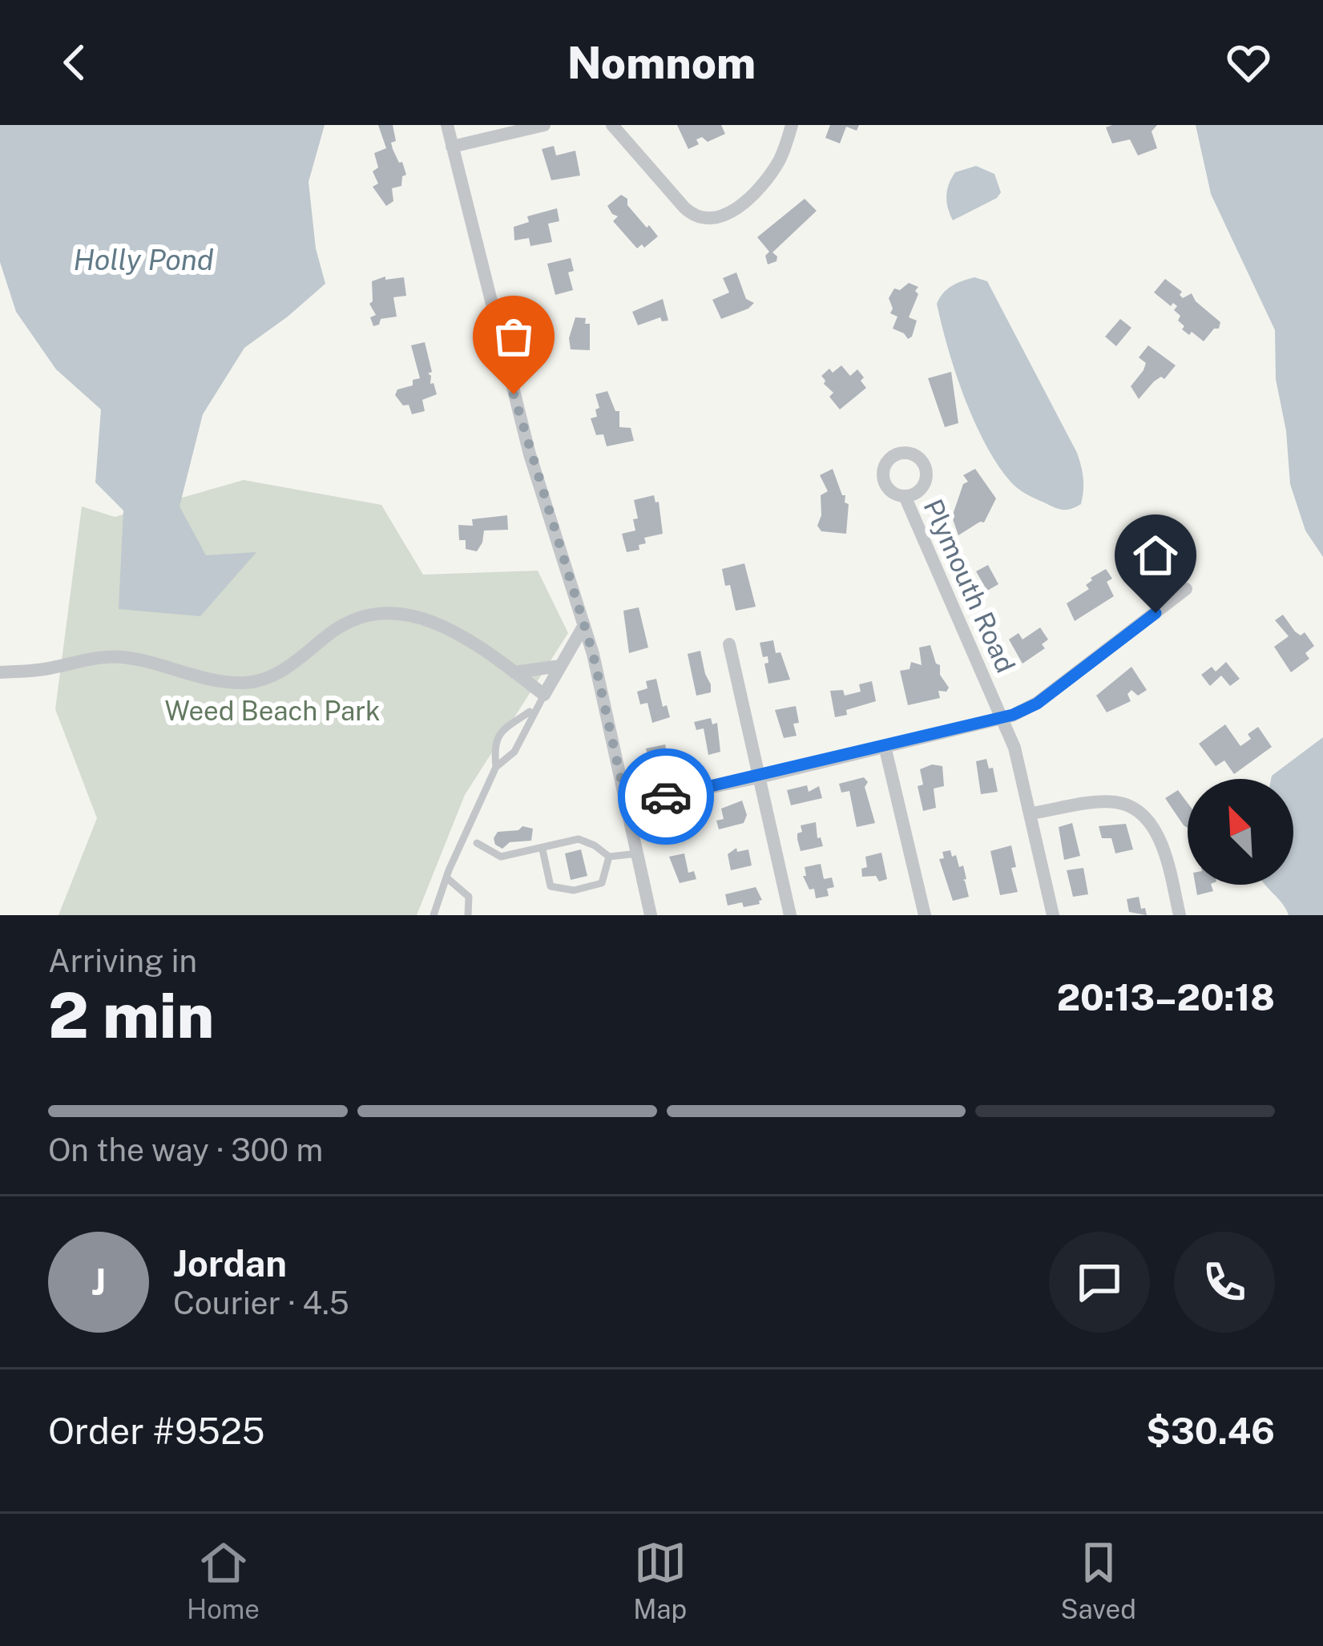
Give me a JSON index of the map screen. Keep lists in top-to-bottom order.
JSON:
{
  "streets": {
    "street": ["Plymouth Road"]
  },
  "water": ["Holly Pond"],
  "parks": ["Weed Beach Park"],
  "north": "top left",
  "page": {
    "header": "Nomnom",
    "heading": ["2 min", "Arriving in", "20:13–20:18"],
    "panel": [
      "Jordan",
      "Courier · 4.5",
      "Order #9525",
      "$30.46"
    ],
    "bar": "On the way · 300 m",
    "round": "J",
    "tabs": ["Home", "Map", "Saved"]
  }
}
